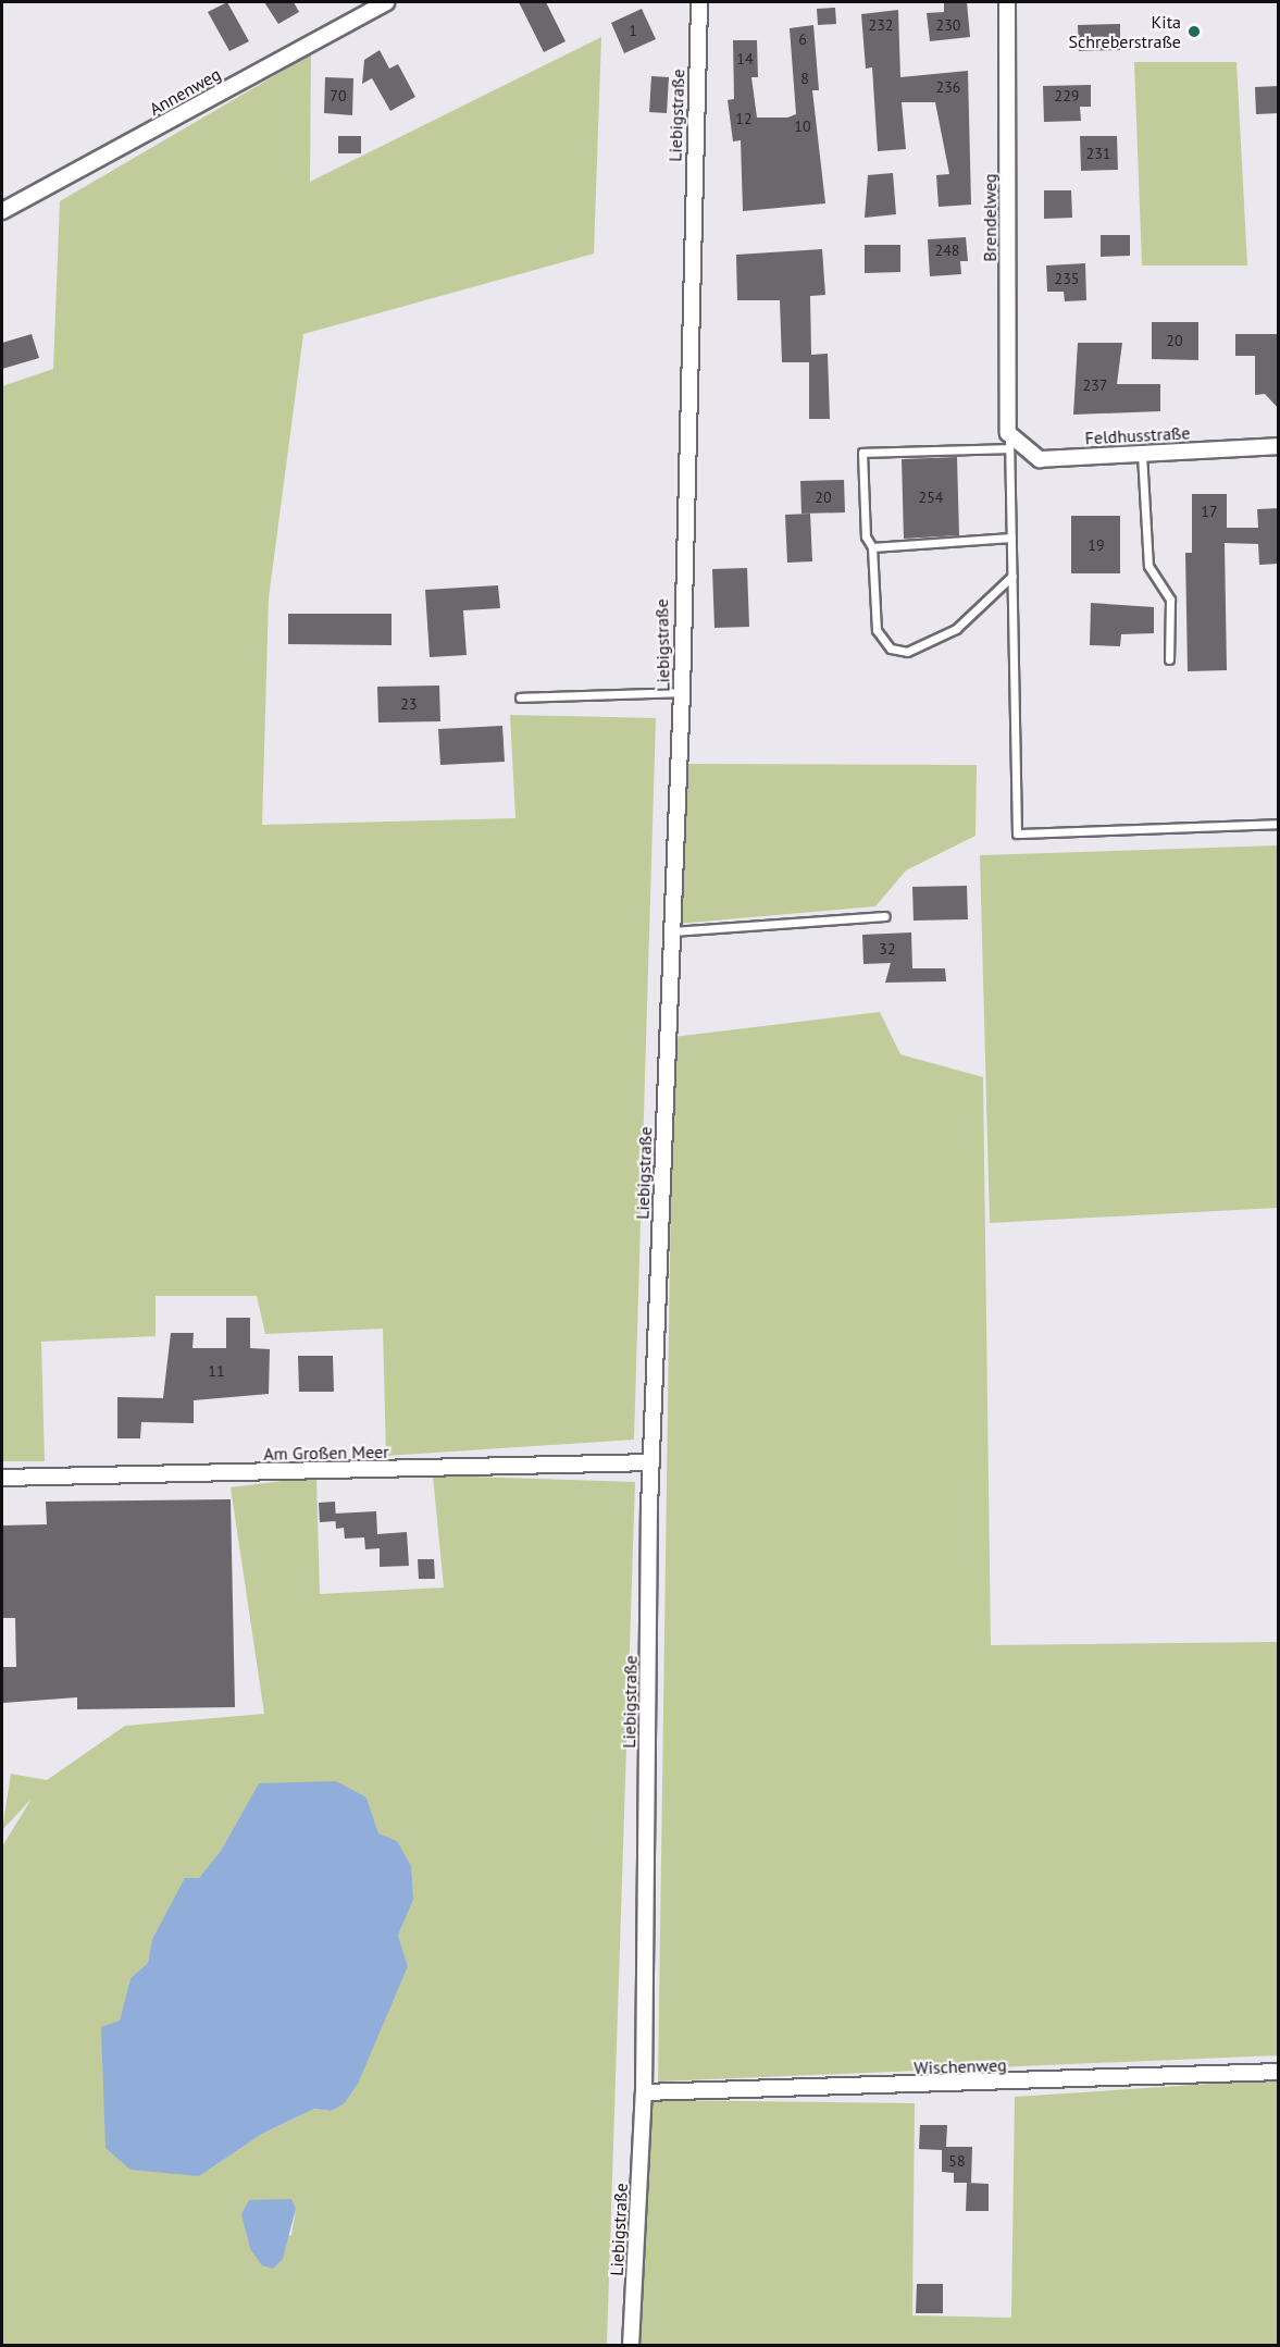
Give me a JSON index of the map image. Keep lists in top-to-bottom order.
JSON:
{
  "streets": {
    "street": [
      "Annenweg",
      "Liebigstraße",
      "Brendelweg",
      "Feldhusstraße",
      "Am Großen Meer",
      "Wischenweg"
    ]
  },
  "crossings": [
    ["Liebigstraße", "Am Großen Meer"],
    ["Liebigstraße", "Wischenweg"],
    ["Brendelweg", "Feldhusstraße"]
  ],
  "places": ["Kita Schreberstraße"],
  "house_numbers": [
    "232",
    "230",
    "1",
    "6",
    "14",
    "8",
    "236",
    "70",
    "229",
    "12",
    "10",
    "231",
    "248",
    "235",
    "20",
    "237",
    "20",
    "254",
    "17",
    "19",
    "23",
    "32",
    "11",
    "58"
  ]
}
